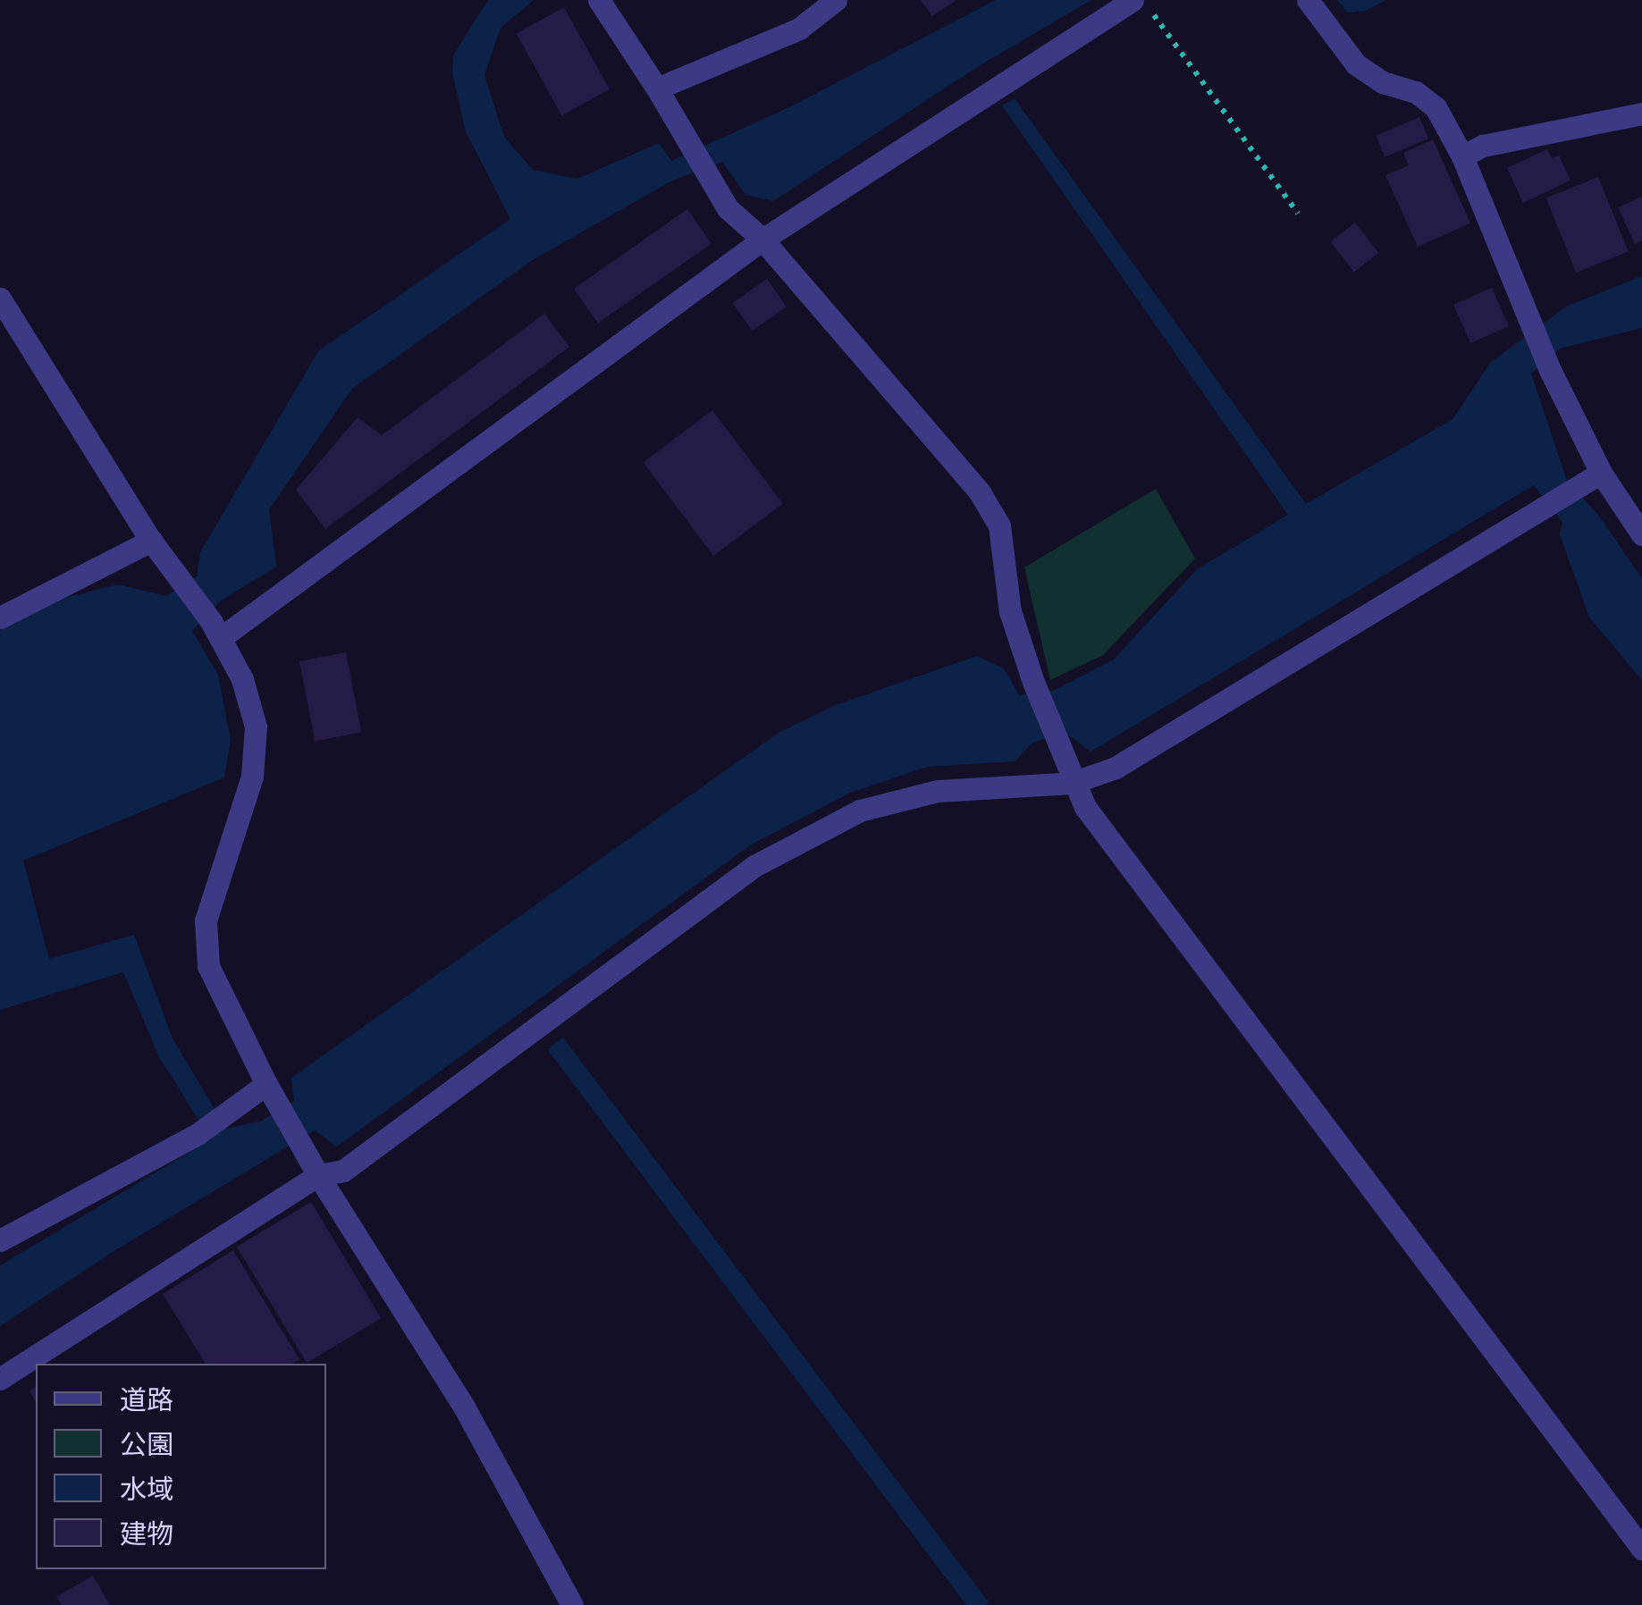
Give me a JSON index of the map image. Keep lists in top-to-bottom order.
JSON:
{
  "legend": [
    "道路",
    "公園",
    "水域",
    "建物"
  ]
}
